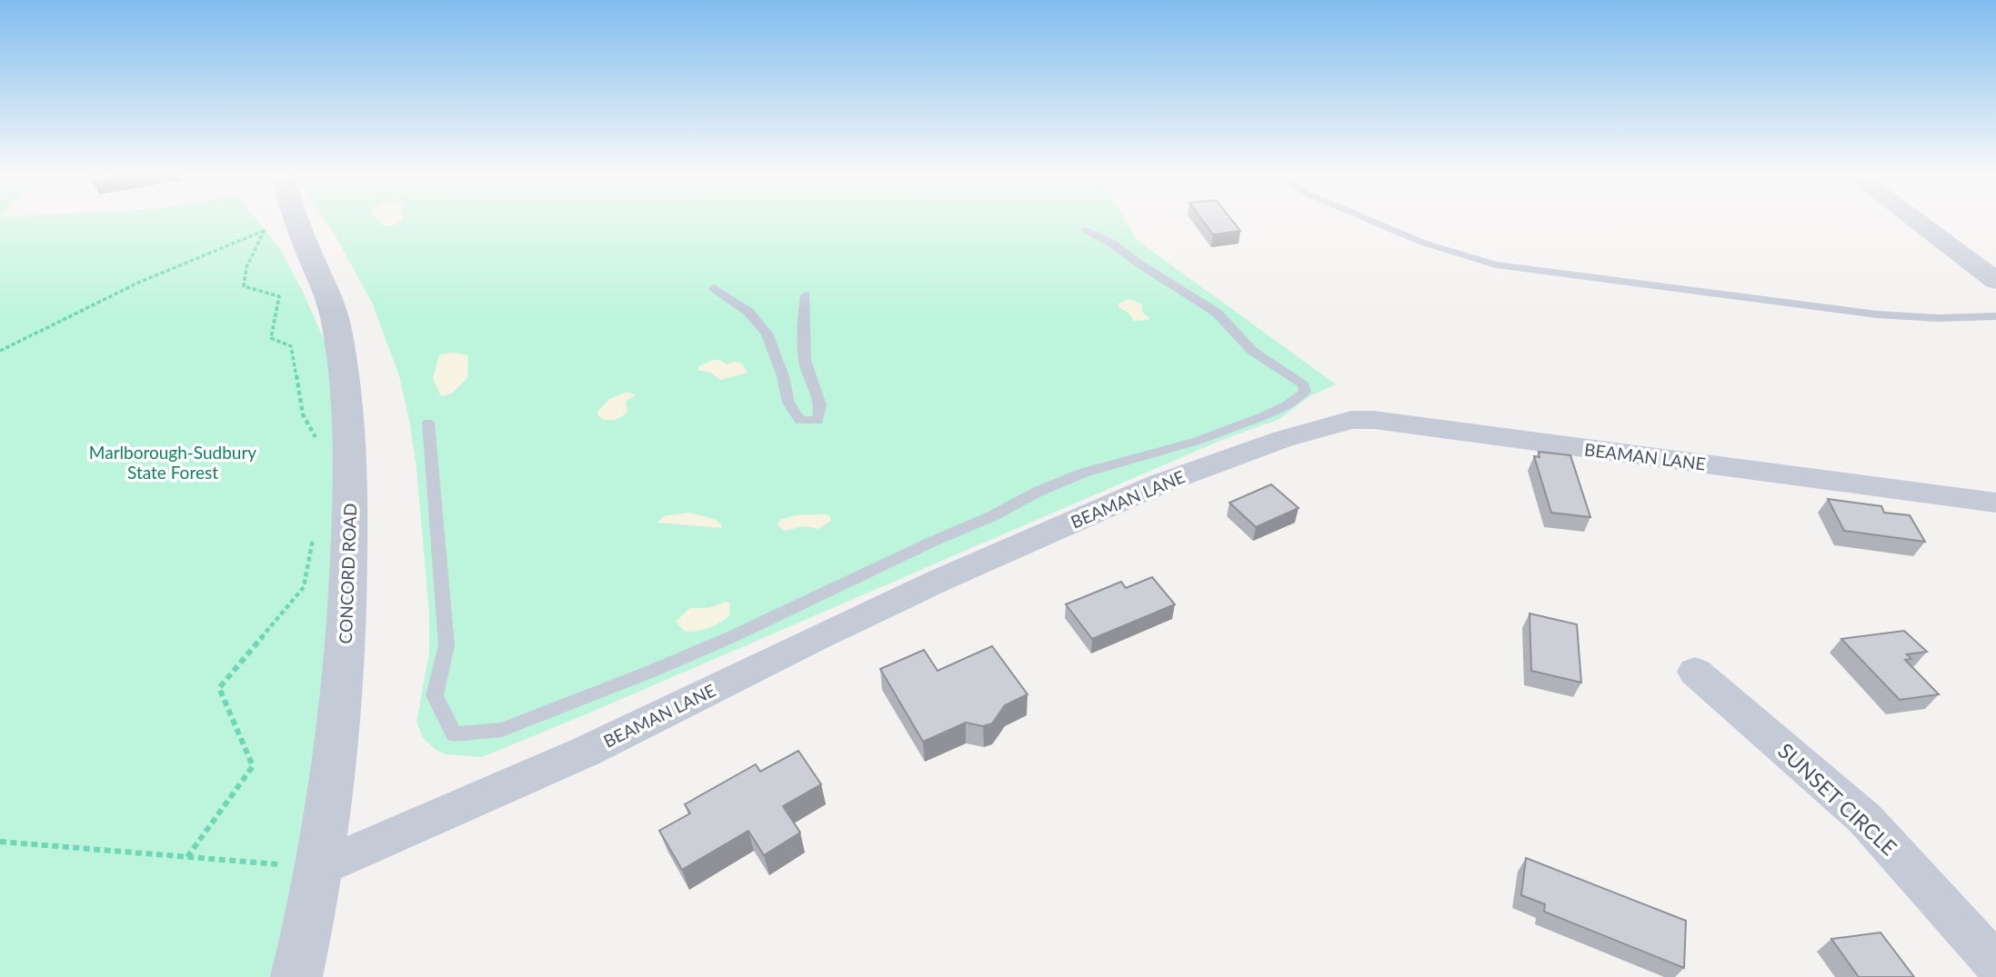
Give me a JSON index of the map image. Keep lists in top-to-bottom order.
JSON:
{
  "streets": {
    "street": ["BEAMAN LANE", "CONCORD ROAD", "SUNSET CIRCLE"]
  },
  "crossings": [
    ["BEAMAN LANE", "CONCORD ROAD"]
  ],
  "parks": ["Marlborough-Sudbury State Forest"]
}
